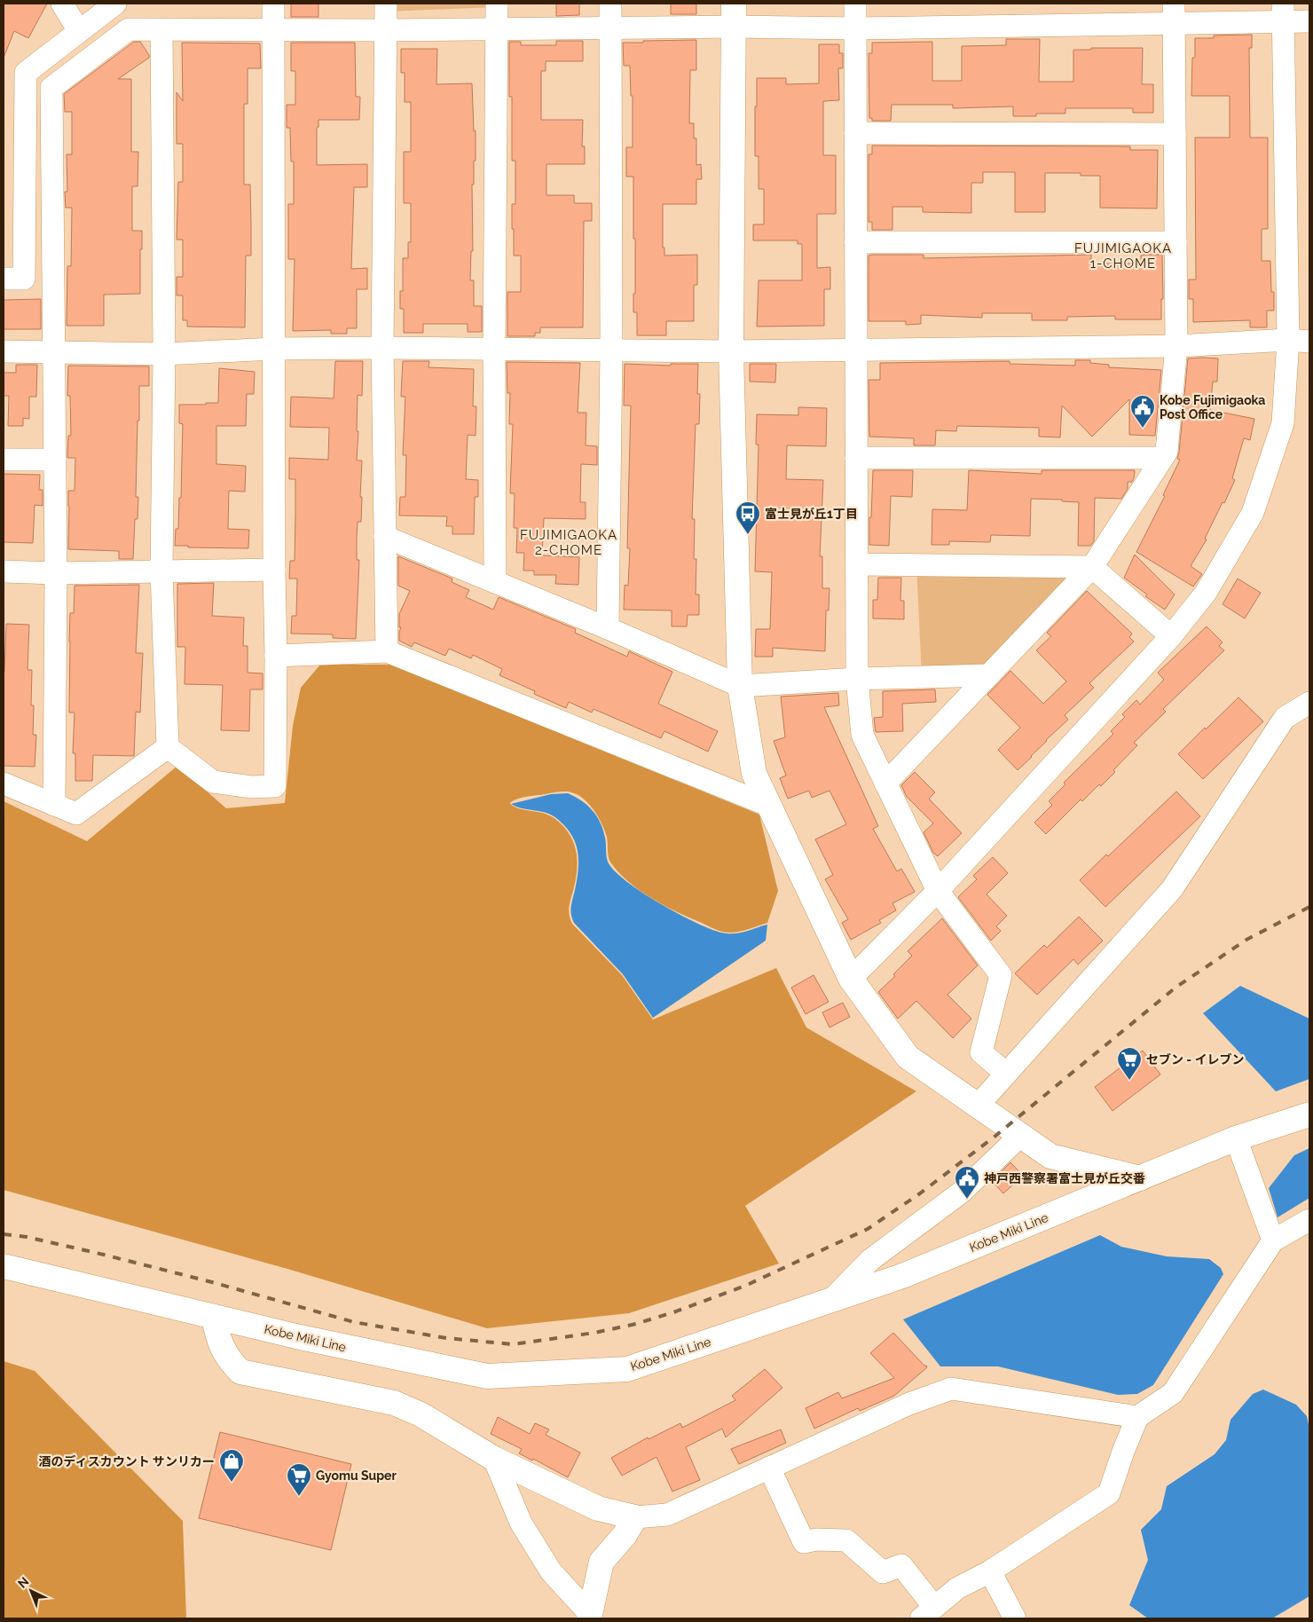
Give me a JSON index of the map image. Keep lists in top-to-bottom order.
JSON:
{
  "streets": {
    "main road": ["Kobe Miki Line"]
  },
  "districts": ["FUJIMIGAOKA 1-CHOME", "FUJIMIGAOKA 2-CHOME"],
  "places": {
    "public building": ["Kobe Fujimigaoka Post Office", "神戸西警察署富士見が丘交番"],
    "bus stop": ["富士見が丘1丁目"],
    "supermarket": ["セブン - イレブン", "Gyomu Super"],
    "shop": ["酒のディスカウント サンリカー"]
  },
  "north": "top left"
}
